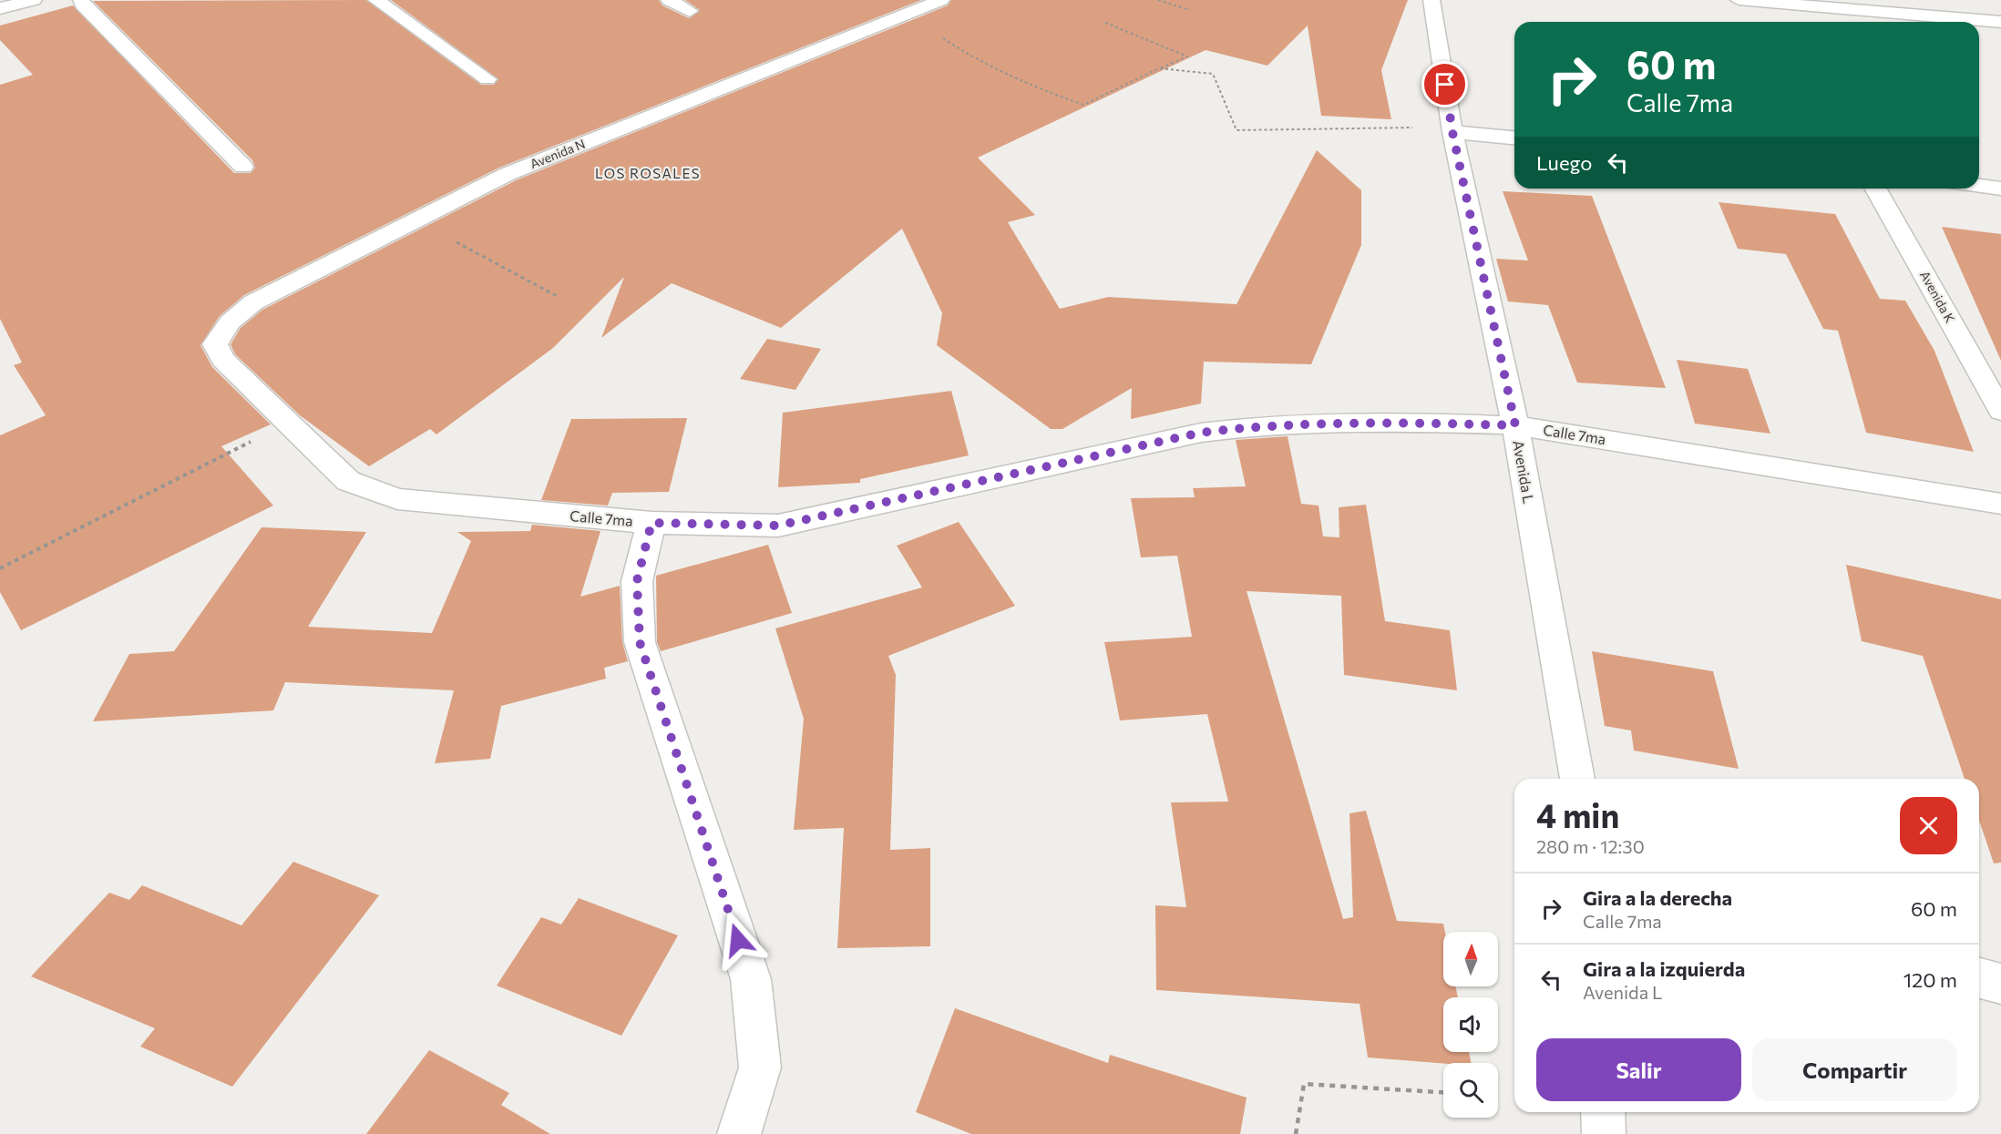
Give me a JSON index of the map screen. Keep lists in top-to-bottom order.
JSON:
{
  "streets": {
    "street": [
      "Avenida N",
      "Avenida K",
      "Calle 7ma",
      "Avenida L"
    ]
  },
  "crossings": [
    ["Avenida N", "Calle 7ma"],
    ["Calle 7ma", "Avenida L"]
  ],
  "districts": ["LOS ROSALES"],
  "north": "top",
  "page": {
    "turn": ["60 m", "Calle 7ma"],
    "then": "Luego",
    "heading": ["4 min", "280 m · 12:30"],
    "list": [
      {
        "name": "Gira a la derecha",
        "note": "Calle 7ma",
        "value": "60 m"
      },
      {
        "name": "Gira a la izquierda",
        "note": "Avenida L",
        "value": "120 m"
      }
    ],
    "buttons": ["Salir", "Compartir"]
  }
}
